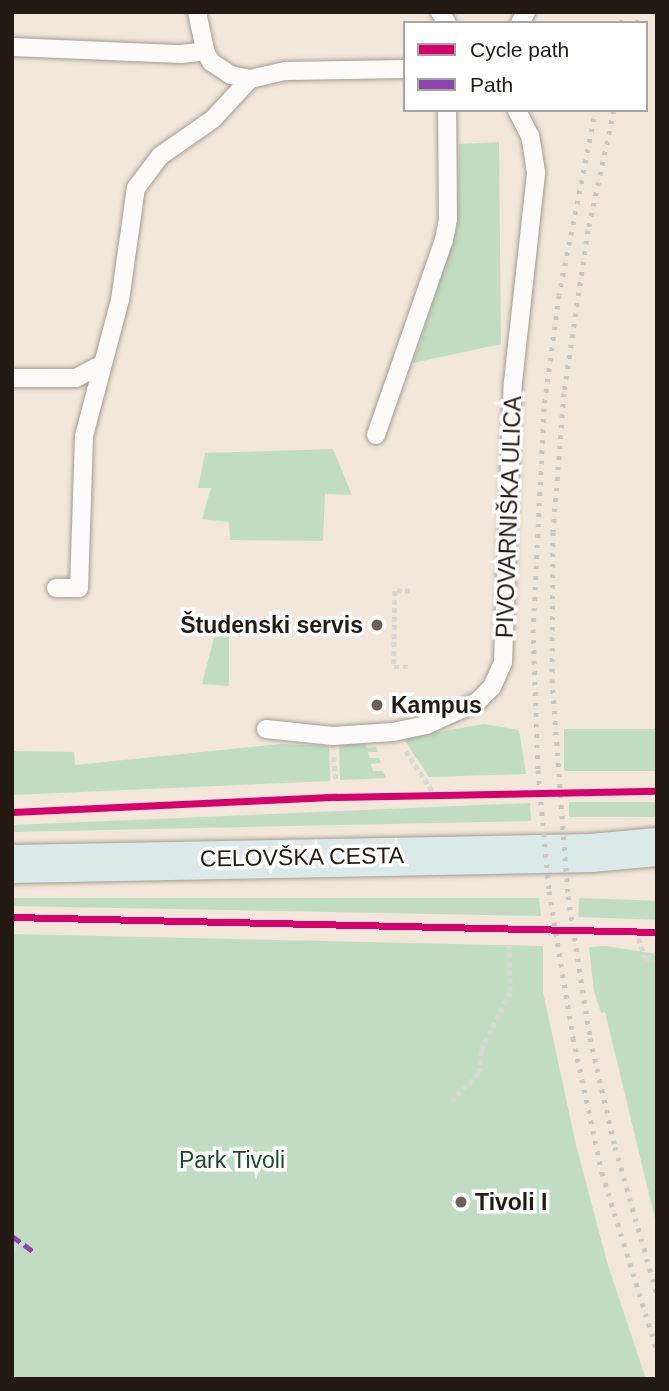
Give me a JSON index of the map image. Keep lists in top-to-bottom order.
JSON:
{
  "streets": {
    "main road": ["CELOVŠKA CESTA"],
    "lane": ["PIVOVARNIŠKA ULICA"]
  },
  "parks": ["Park Tivoli"],
  "places": ["Študenski servis", "Kampus", "Tivoli I"],
  "legend": ["Cycle path", "Path"]
}
